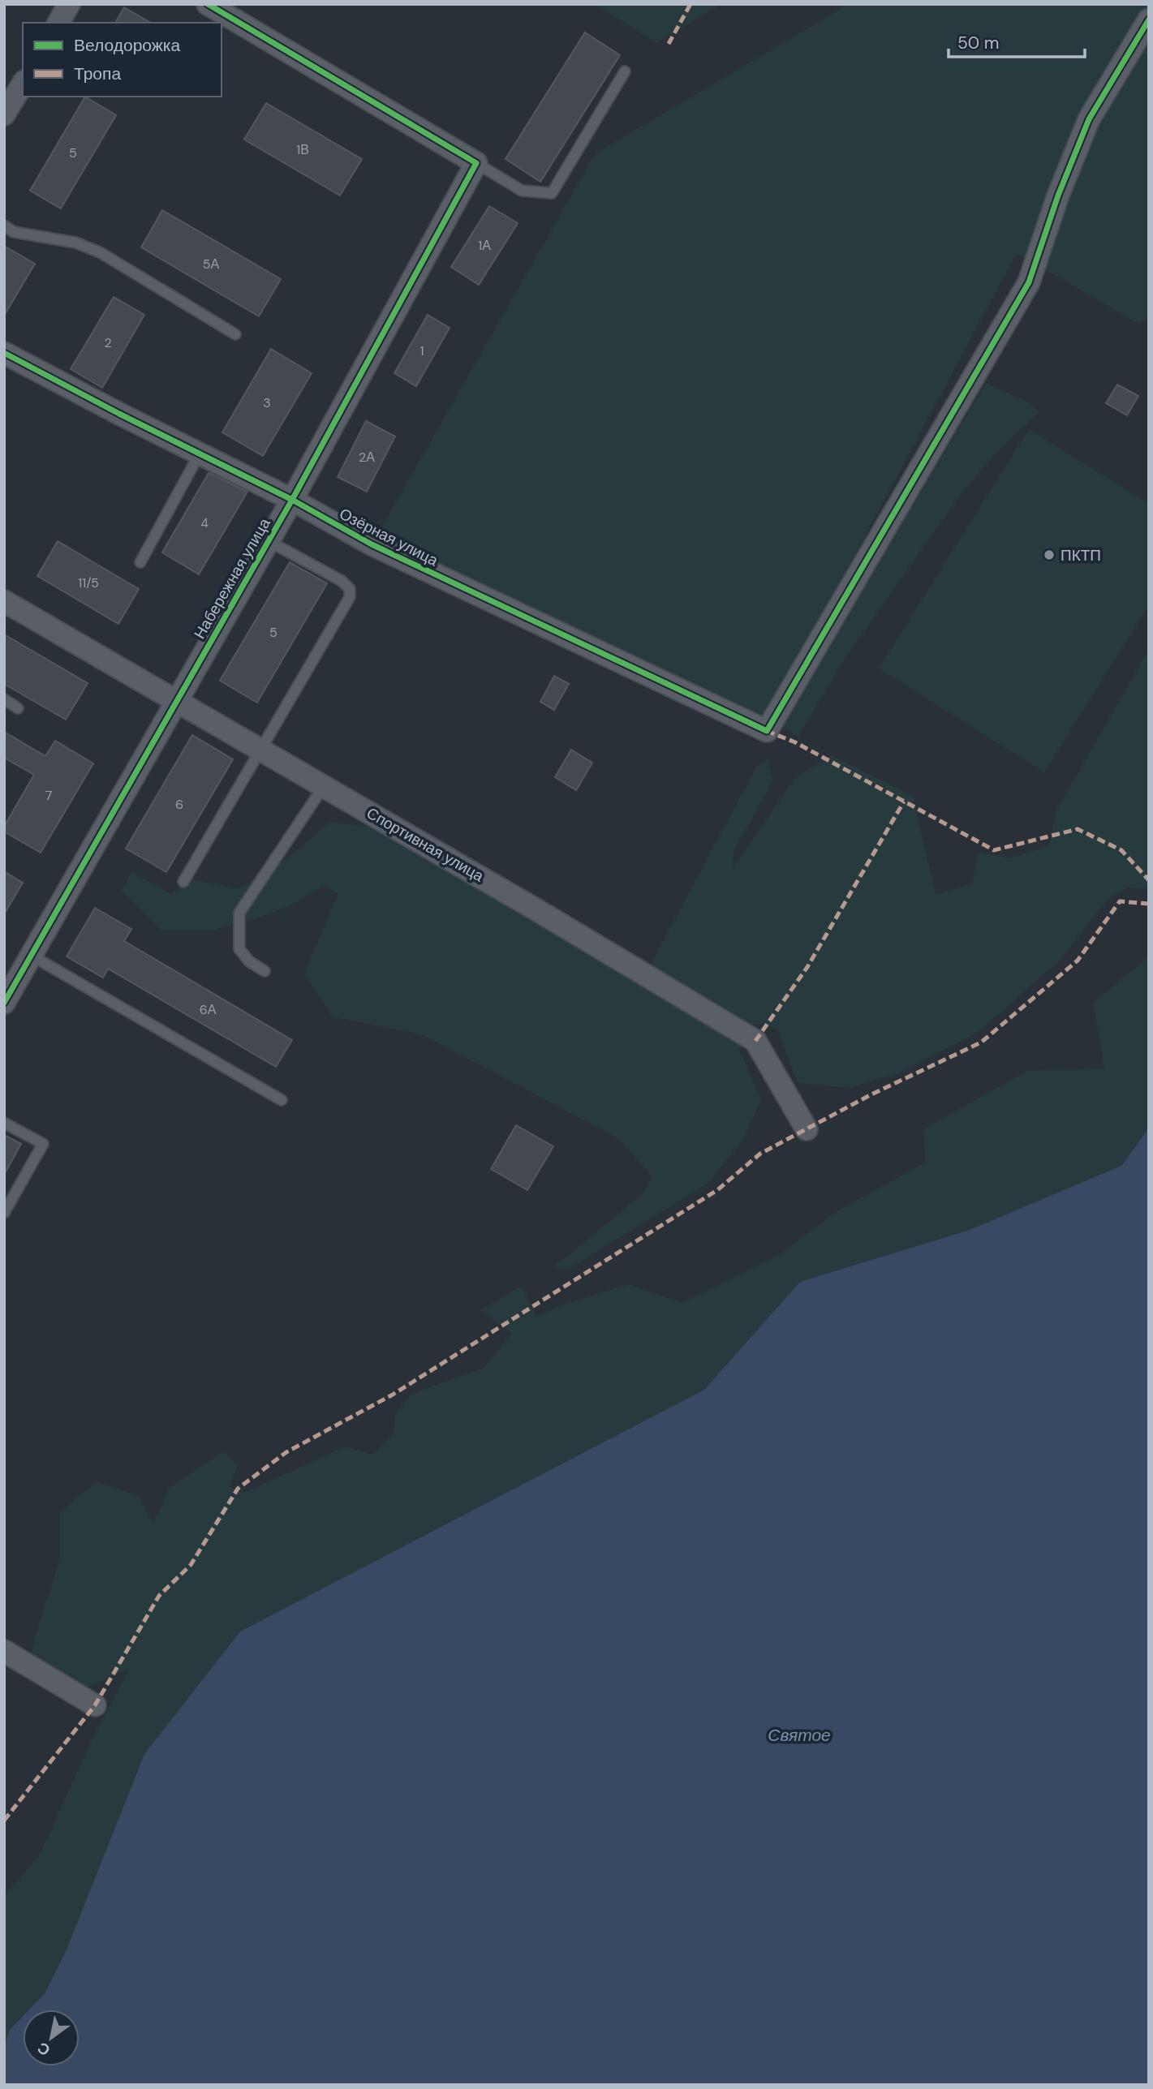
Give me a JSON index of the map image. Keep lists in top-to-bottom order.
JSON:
{
  "streets": {
    "street": ["Озёрная улица", "Набережная улица", "Спортивная улица"]
  },
  "crossings": [
    ["Озёрная улица", "Набережная улица"],
    ["Набережная улица", "Спортивная улица"]
  ],
  "water": ["Святое"],
  "places": ["ПКТП"],
  "house_numbers": [
    "1В",
    "5",
    "1А",
    "5А",
    "2",
    "1",
    "3",
    "2А",
    "4",
    "11/5",
    "5",
    "7",
    "6",
    "6А"
  ],
  "legend": ["Велодорожка", "Тропа"],
  "scale_bar": "50 m",
  "north": "bottom left"
}
